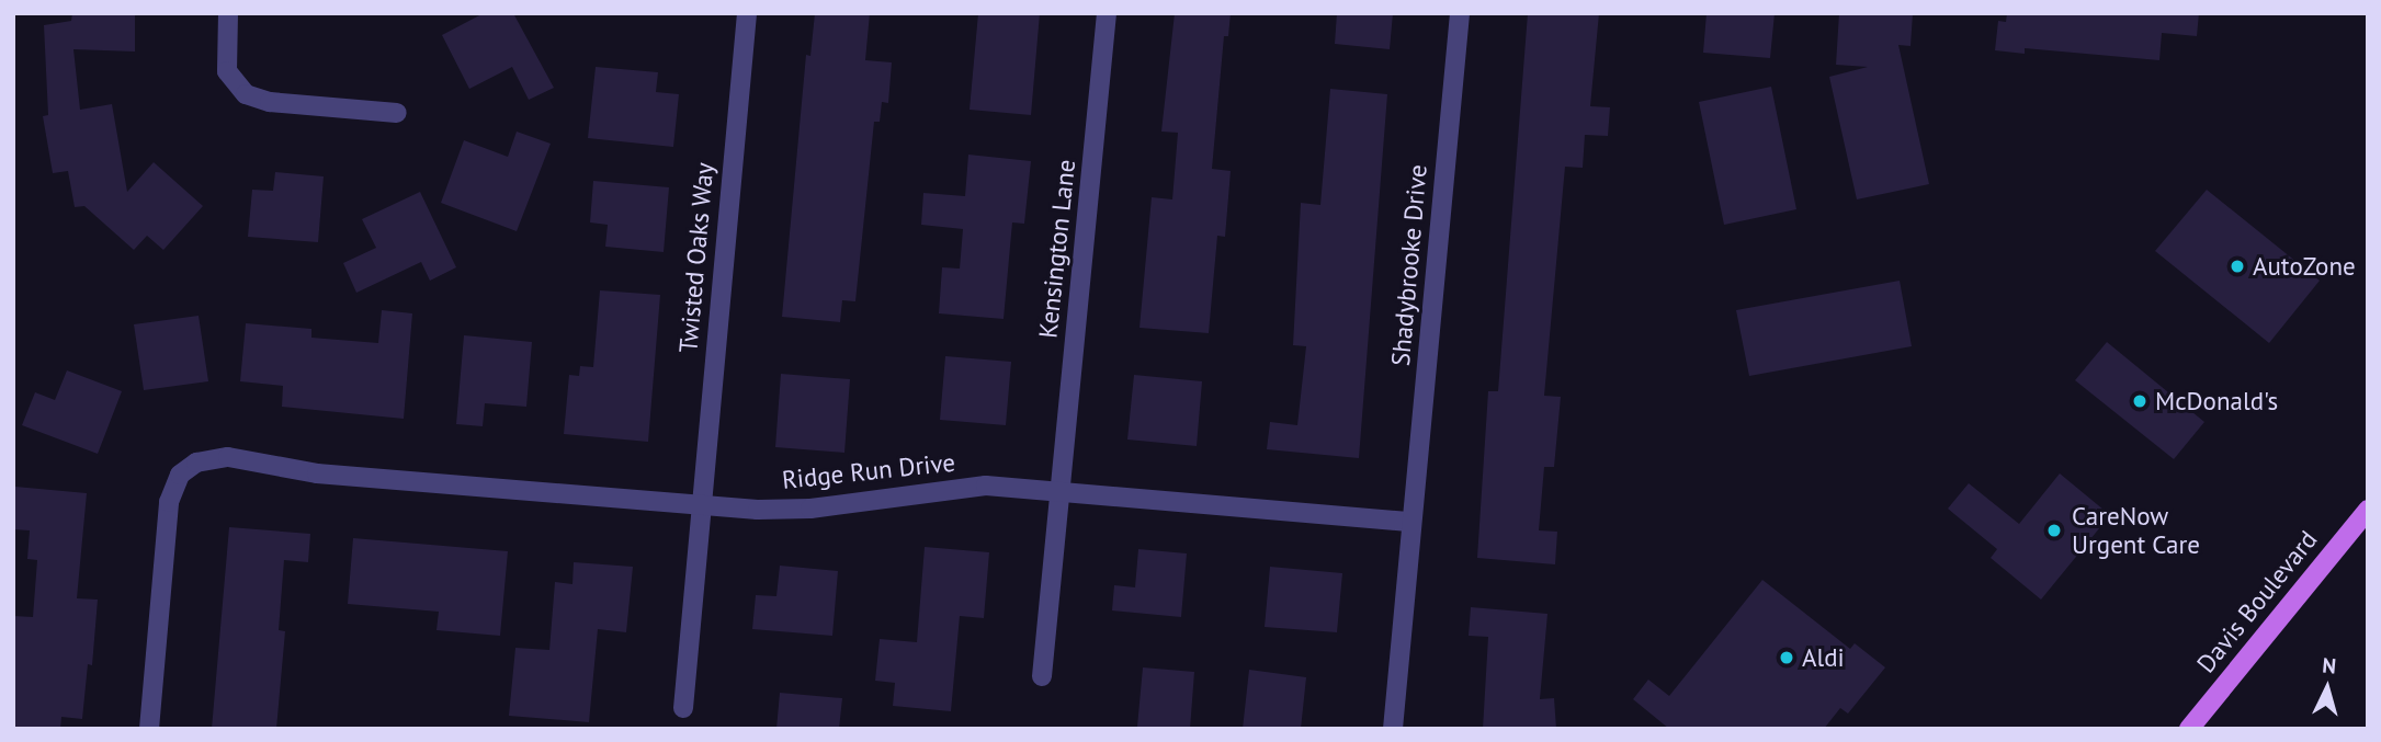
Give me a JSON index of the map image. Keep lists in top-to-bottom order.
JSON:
{
  "streets": {
    "main road": ["Davis Boulevard"],
    "street": [
      "Kensington Lane",
      "Twisted Oaks Way",
      "Shadybrooke Drive",
      "Ridge Run Drive"
    ]
  },
  "crossings": [
    ["Kensington Lane", "Ridge Run Drive"],
    ["Twisted Oaks Way", "Ridge Run Drive"],
    ["Shadybrooke Drive", "Ridge Run Drive"]
  ],
  "places": [
    "AutoZone",
    "McDonald's",
    "CareNow Urgent Care",
    "Aldi"
  ],
  "north": "top"
}
